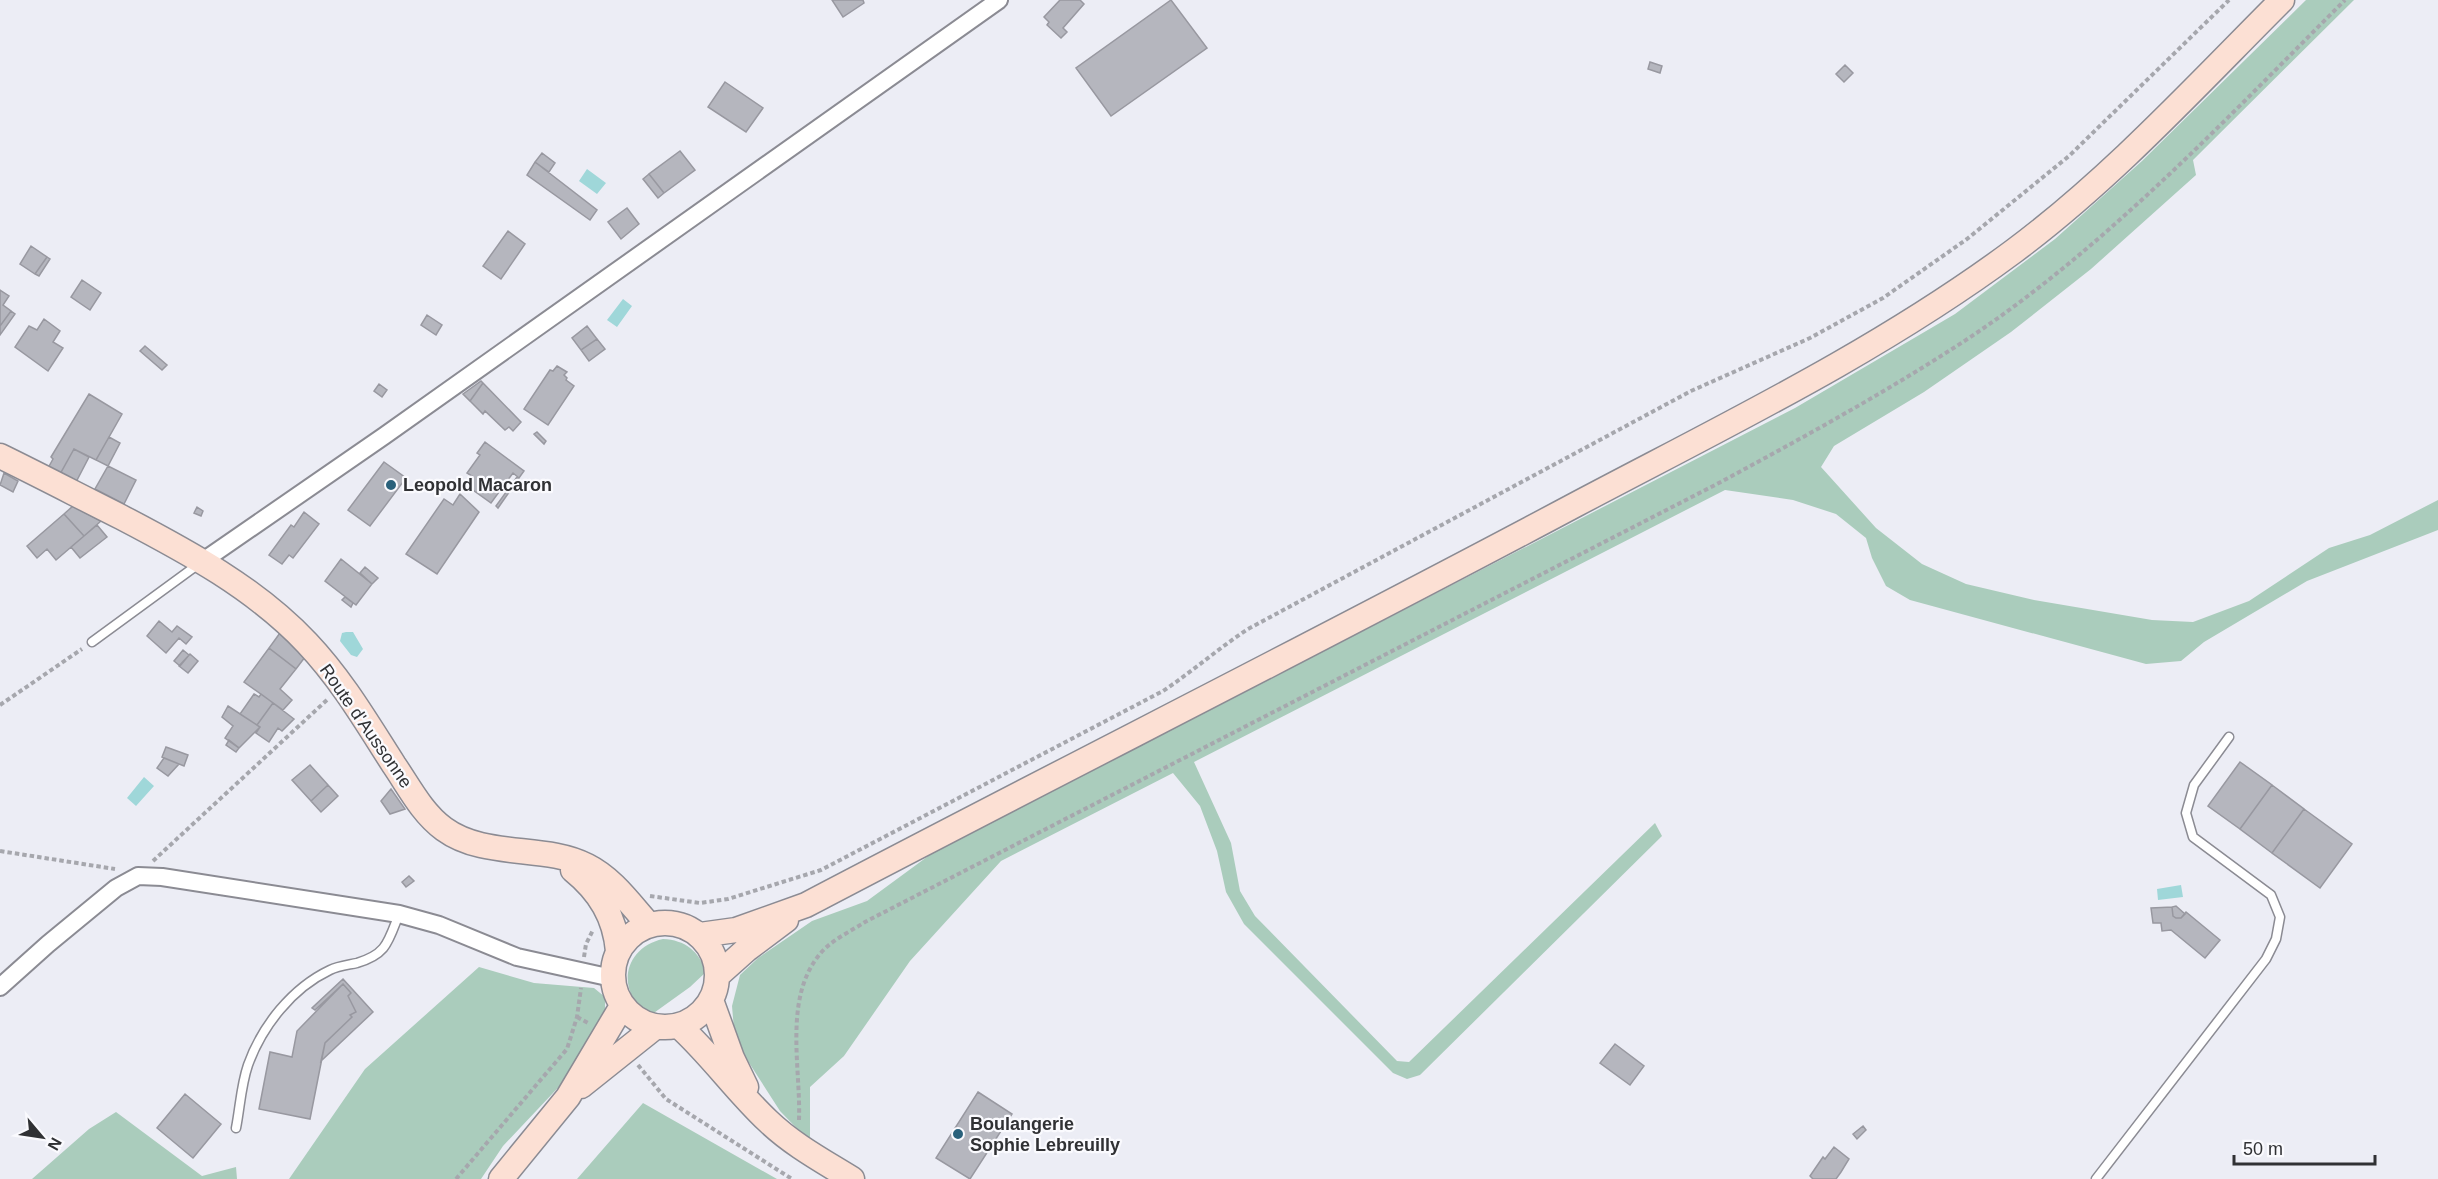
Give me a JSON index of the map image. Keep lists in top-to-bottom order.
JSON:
{
  "streets": {
    "main road": ["Route d'Aussonne"]
  },
  "places": ["Leopold Macaron", "Boulangerie Sophie Lebreuilly"],
  "scale_bar": "50 m",
  "north": "bottom right"
}
